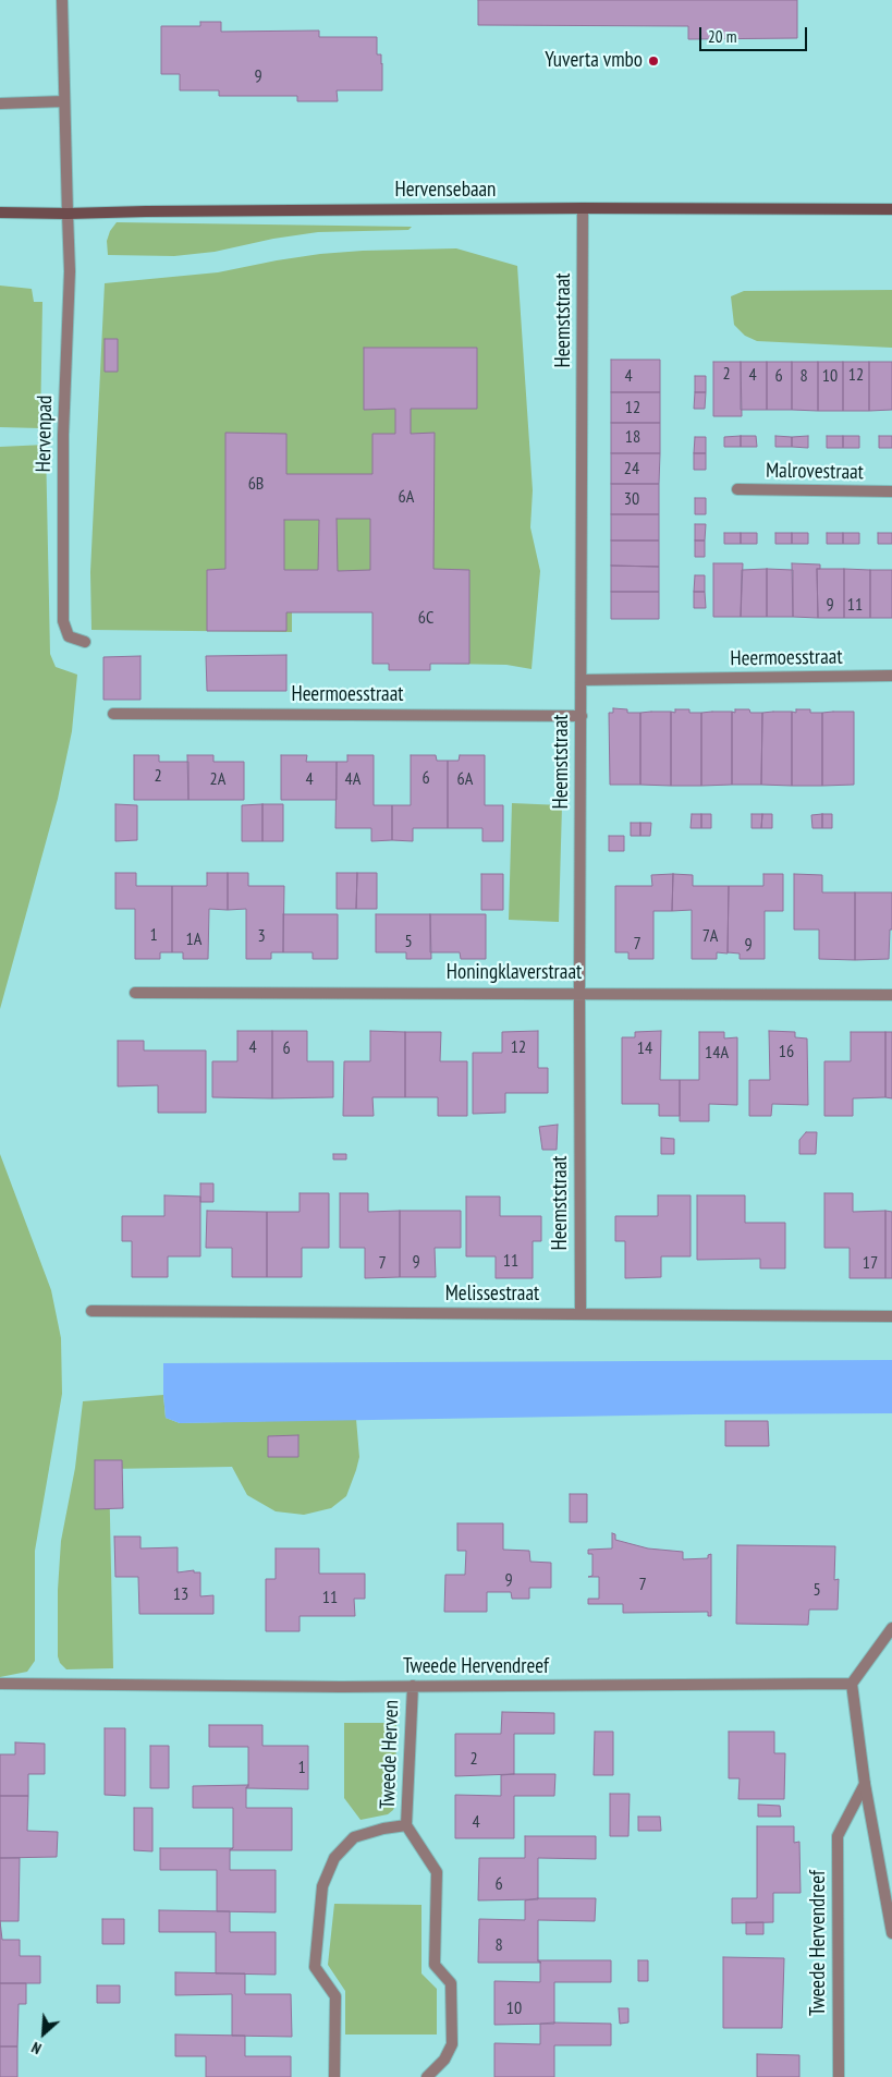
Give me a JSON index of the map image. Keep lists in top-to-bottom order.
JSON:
{
  "streets": {
    "street": [
      "Hervensebaan",
      "Heemststraat",
      "Hervenpad",
      "Malrovestraat",
      "Heermoesstraat",
      "Honingklaverstraat",
      "Melissestraat",
      "Tweede Hervendreef",
      "Tweede Herven"
    ]
  },
  "crossings": [
    ["Hervensebaan", "Heemststraat"],
    ["Hervensebaan", "Hervenpad"],
    ["Heemststraat", "Heermoesstraat"],
    ["Heemststraat", "Honingklaverstraat"],
    ["Heemststraat", "Melissestraat"],
    ["Tweede Hervendreef", "Tweede Herven"]
  ],
  "places": ["Yuverta vmbo"],
  "house_numbers": [
    "9",
    "2",
    "4",
    "12",
    "4",
    "6",
    "8",
    "10",
    "12",
    "18",
    "24",
    "6B",
    "6A",
    "30",
    "9",
    "11",
    "6C",
    "2",
    "6",
    "2A",
    "4",
    "4A",
    "6A",
    "1",
    "3",
    "7A",
    "1A",
    "5",
    "7",
    "9",
    "4",
    "12",
    "6",
    "14",
    "16",
    "14A",
    "11",
    "9",
    "7",
    "17",
    "9",
    "7",
    "5",
    "13",
    "11",
    "2",
    "1",
    "4",
    "6",
    "8",
    "10"
  ],
  "scale_bar": "20 m",
  "north": "bottom left"
}
